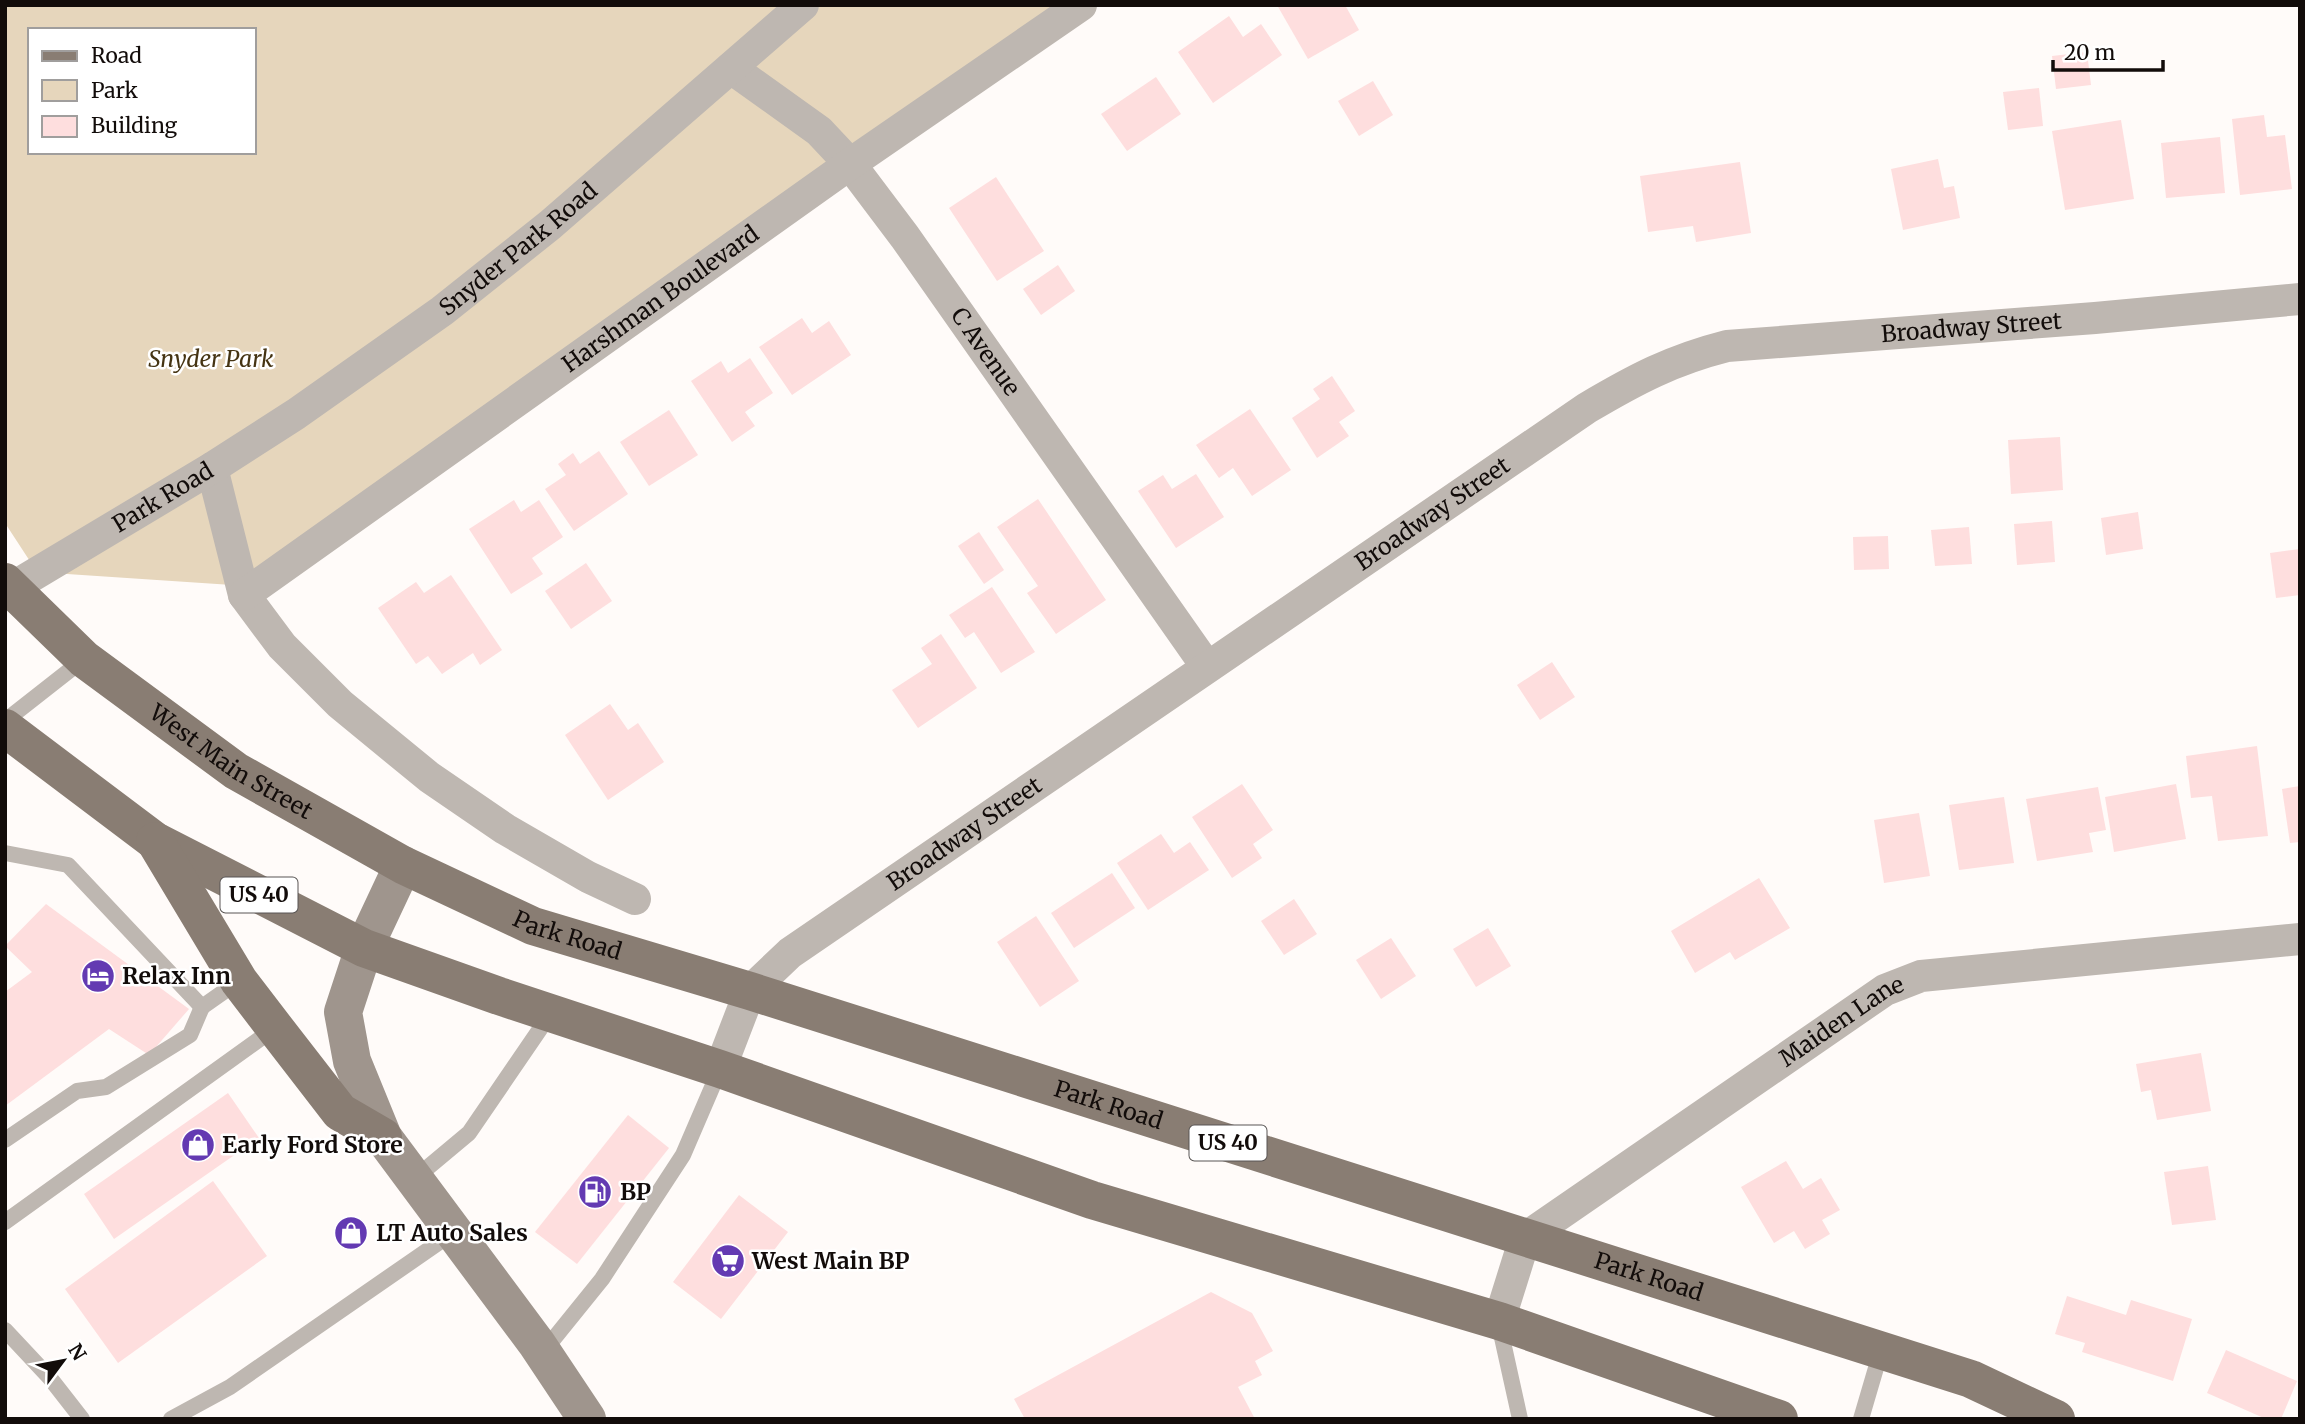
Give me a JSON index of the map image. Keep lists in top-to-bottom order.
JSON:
{
  "streets": {
    "main road": ["Park Road", "West Main Street", "US 40"],
    "street": [
      "Snyder Park Road",
      "Harshman Boulevard",
      "Broadway Street",
      "C Avenue",
      "Maiden Lane"
    ]
  },
  "crossings": [
    ["Snyder Park Road", "C Avenue"],
    ["Snyder Park Road", "Park Road"],
    ["Harshman Boulevard", "C Avenue"],
    ["Harshman Boulevard", "Park Road"],
    ["Broadway Street", "C Avenue"],
    ["Broadway Street", "Park Road"],
    ["Broadway Street", "US 40"],
    ["Park Road", "West Main Street"],
    ["Park Road", "Maiden Lane"]
  ],
  "parks": ["Snyder Park"],
  "places": {
    "hotel": ["Relax Inn"],
    "shop": ["Early Ford Store", "LT Auto Sales"],
    "fuel station": ["BP"],
    "supermarket": ["West Main BP"]
  },
  "legend": ["Road", "Park", "Building"],
  "scale_bar": "20 m",
  "north": "top right"
}
